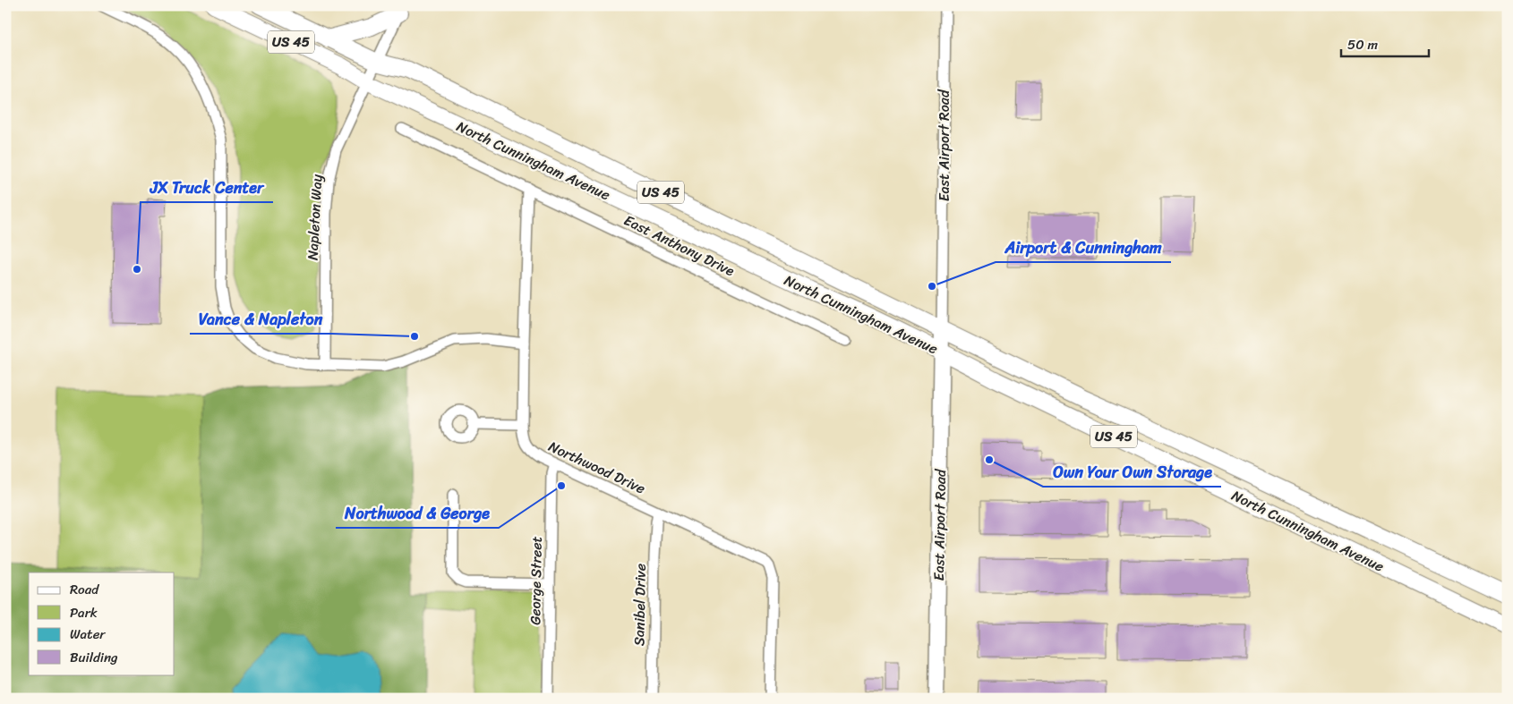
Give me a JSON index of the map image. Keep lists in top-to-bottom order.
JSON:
{
  "streets": {
    "main road": ["US 45", "North Cunningham Avenue"],
    "street": [
      "East Airport Road",
      "Napleton Way",
      "East Anthony Drive",
      "Northwood Drive",
      "George Street",
      "Sanibel Drive"
    ]
  },
  "crossings": [
    ["US 45", "North Cunningham Avenue"],
    ["US 45", "Napleton Way"],
    ["East Airport Road", "North Cunningham Avenue"],
    ["North Cunningham Avenue", "Napleton Way"],
    ["East Anthony Drive", "Northwood Drive"],
    ["Northwood Drive", "George Street"],
    ["Northwood Drive", "Sanibel Drive"]
  ],
  "places": [
    "JX Truck Center",
    "Airport & Cunningham",
    "Vance & Napleton",
    "Own Your Own Storage",
    "Northwood & George"
  ],
  "legend": [
    "Road",
    "Park",
    "Water",
    "Building"
  ],
  "scale_bar": "50 m"
}
